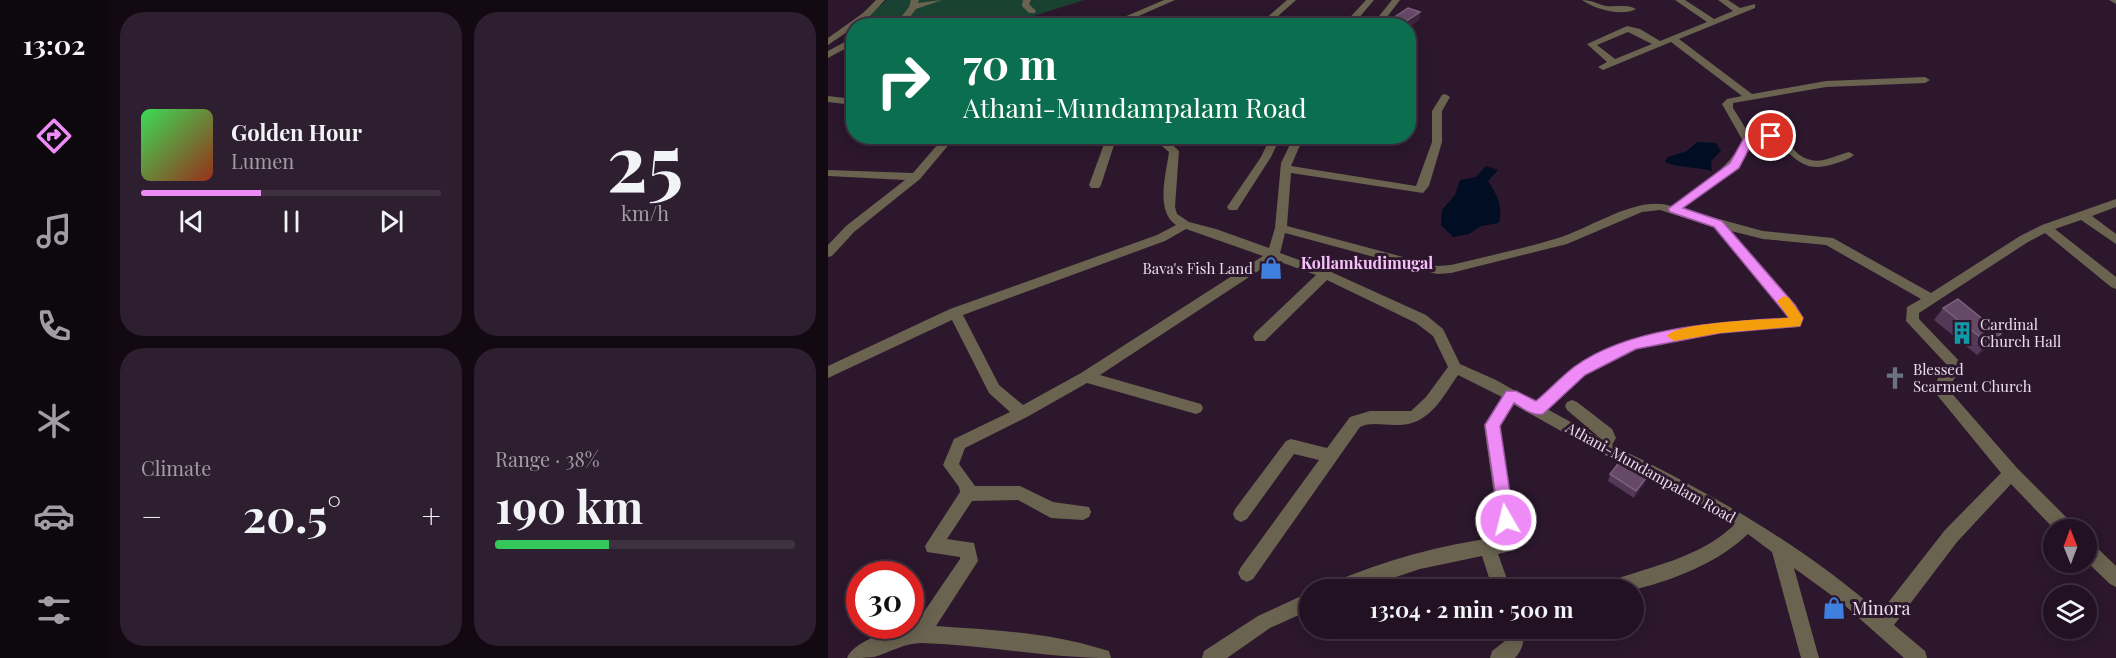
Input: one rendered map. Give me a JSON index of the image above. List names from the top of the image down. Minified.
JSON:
{"streets":{"street":["Athani-Mundampalam Road"]},"districts":["Kollamkudimugal"],"places":{"shop":["Bava's Fish Land","Minora"],"building":["Cardinal Church Hall"],"church":["Blessed Scarment Church"]},"north":"top","page":{"tabs":"13:02","tile":[["25","km/h"],"Climate",["Range · 38%","190 km"]],"turn":["70 m","Athani-Mundampalam Road"],"song":["Golden Hour","Lumen"],"heat":["−","20.5°","+"],"limit":"30","trip":"13:04 · 2 min · 500 m"}}
